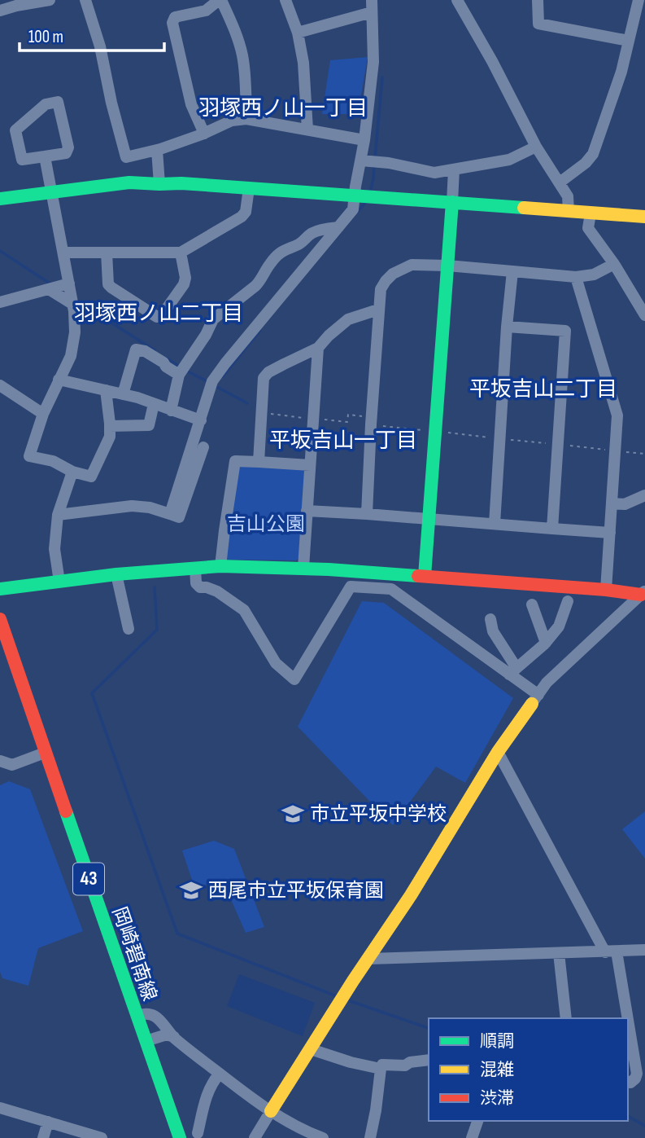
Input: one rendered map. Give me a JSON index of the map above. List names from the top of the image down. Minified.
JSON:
{"streets":{"street":["43","岡崎碧南線"]},"districts":["羽塚西ノ山一丁目","羽塚西ノ山二丁目","平坂吉山二丁目","平坂吉山一丁目"],"parks":["吉山公園"],"places":{"school or university":["市立平坂中学校","西尾市立平坂保育園"]},"legend":["順調","混雑","渋滞"],"scale_bar":"100 m"}
